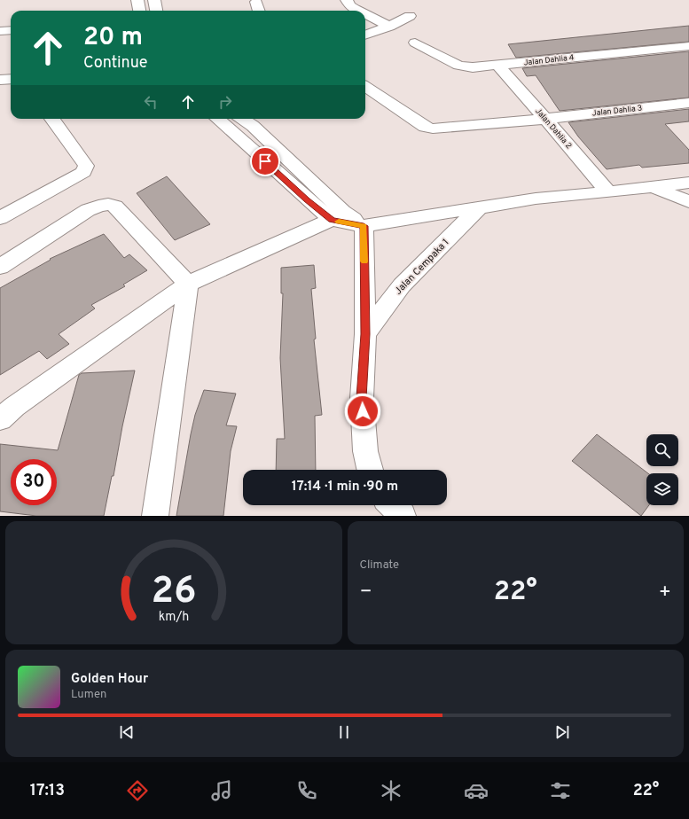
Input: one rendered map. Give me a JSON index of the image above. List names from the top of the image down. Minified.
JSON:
{"streets":{"street":["Jalan Dahlia 4","Jalan Dahlia 3","Jalan Dahlia 2","Jalan Cempaka 1"]},"crossings":[["Jalan Dahlia 4","Jalan Dahlia 2"],["Jalan Dahlia 3","Jalan Dahlia 2"]],"page":{"turn":["20 m","Continue"],"limit":"30","trip":"17:14 · 1 min · 90 m","tile":"Climate","heat":["−","22°","+"],"song":["Golden Hour","Lumen"],"tabs":["17:13","22°"],"gauge":["26","km/h"]}}
